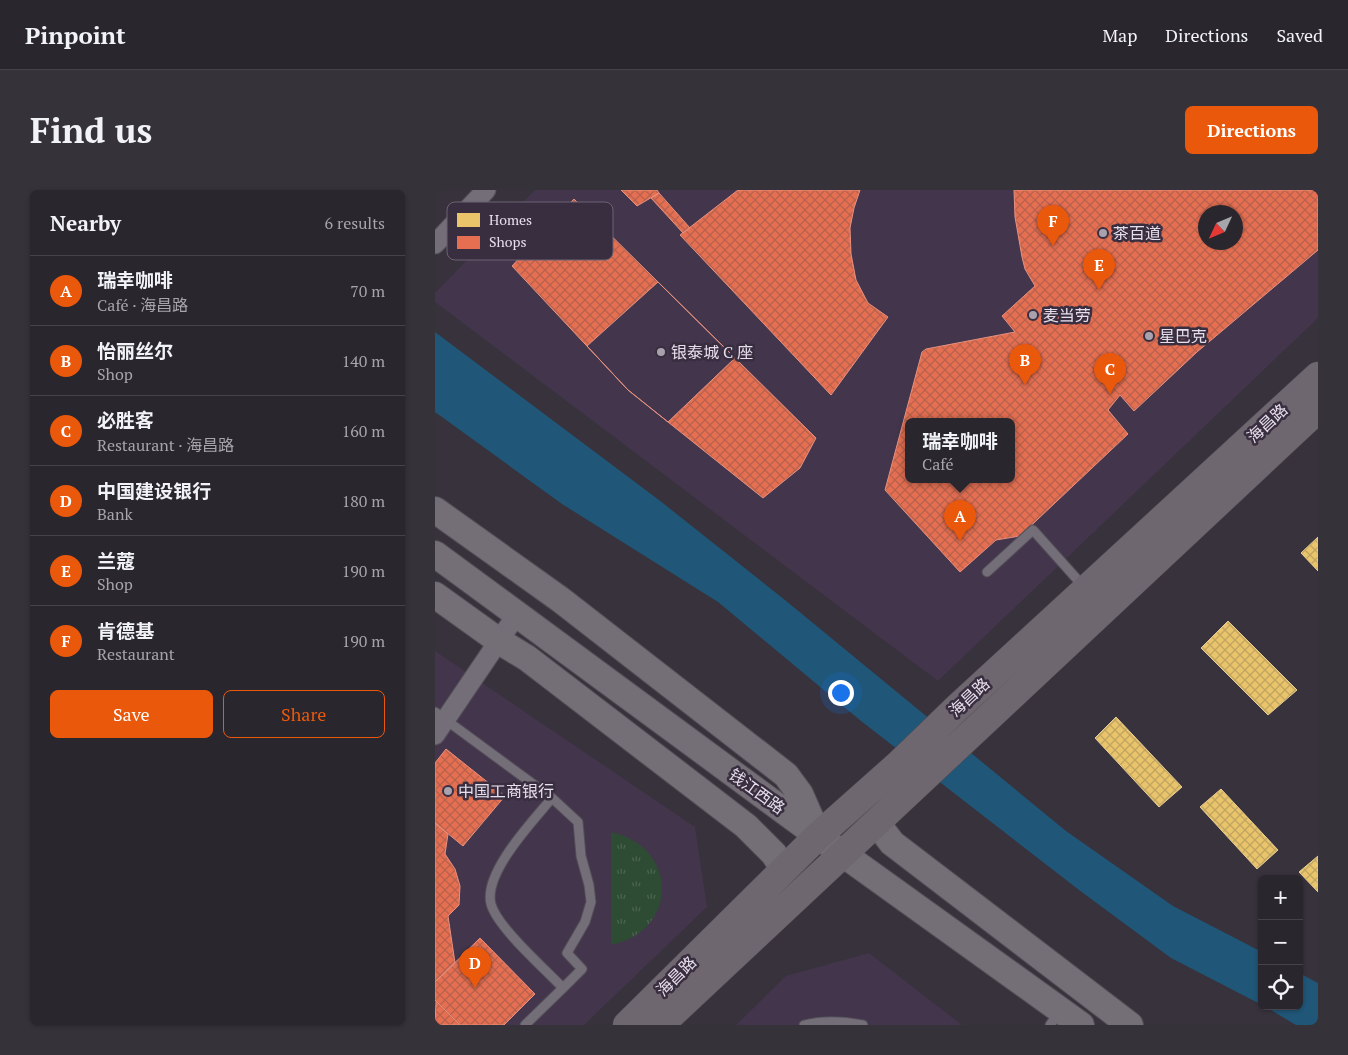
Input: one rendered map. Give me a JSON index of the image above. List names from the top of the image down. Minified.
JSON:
{"streets":{"main road":["海昌路","钱江西路"]},"crossings":[["海昌路","钱江西路"]],"places":["茶百道","麦当劳","星巴克","银泰城 C 座","中国工商银行"],"legend":["Homes","Shops"],"north":"bottom left","page":{"header":"Pinpoint","nav":["Map","Directions","Saved"],"buttons":["Directions",["Save","Share"]],"title":"Find us","heading":["Nearby","6 results"],"pins":["F","E","B","C","A","D"],"list":[{"mark":"A","name":"瑞幸咖啡","note":"Café · 海昌路","value":"70 m"},{"mark":"B","name":"怡丽丝尔","note":"Shop","value":"140 m"},{"mark":"C","name":"必胜客","note":"Restaurant · 海昌路","value":"160 m"},{"mark":"D","name":"中国建设银行","note":"Bank","value":"180 m"},{"mark":"E","name":"兰蔻","note":"Shop","value":"190 m"},{"mark":"F","name":"肯德基","note":"Restaurant","value":"190 m"}],"popup":["瑞幸咖啡","Café"],"map_buttons":["+","−"]}}
